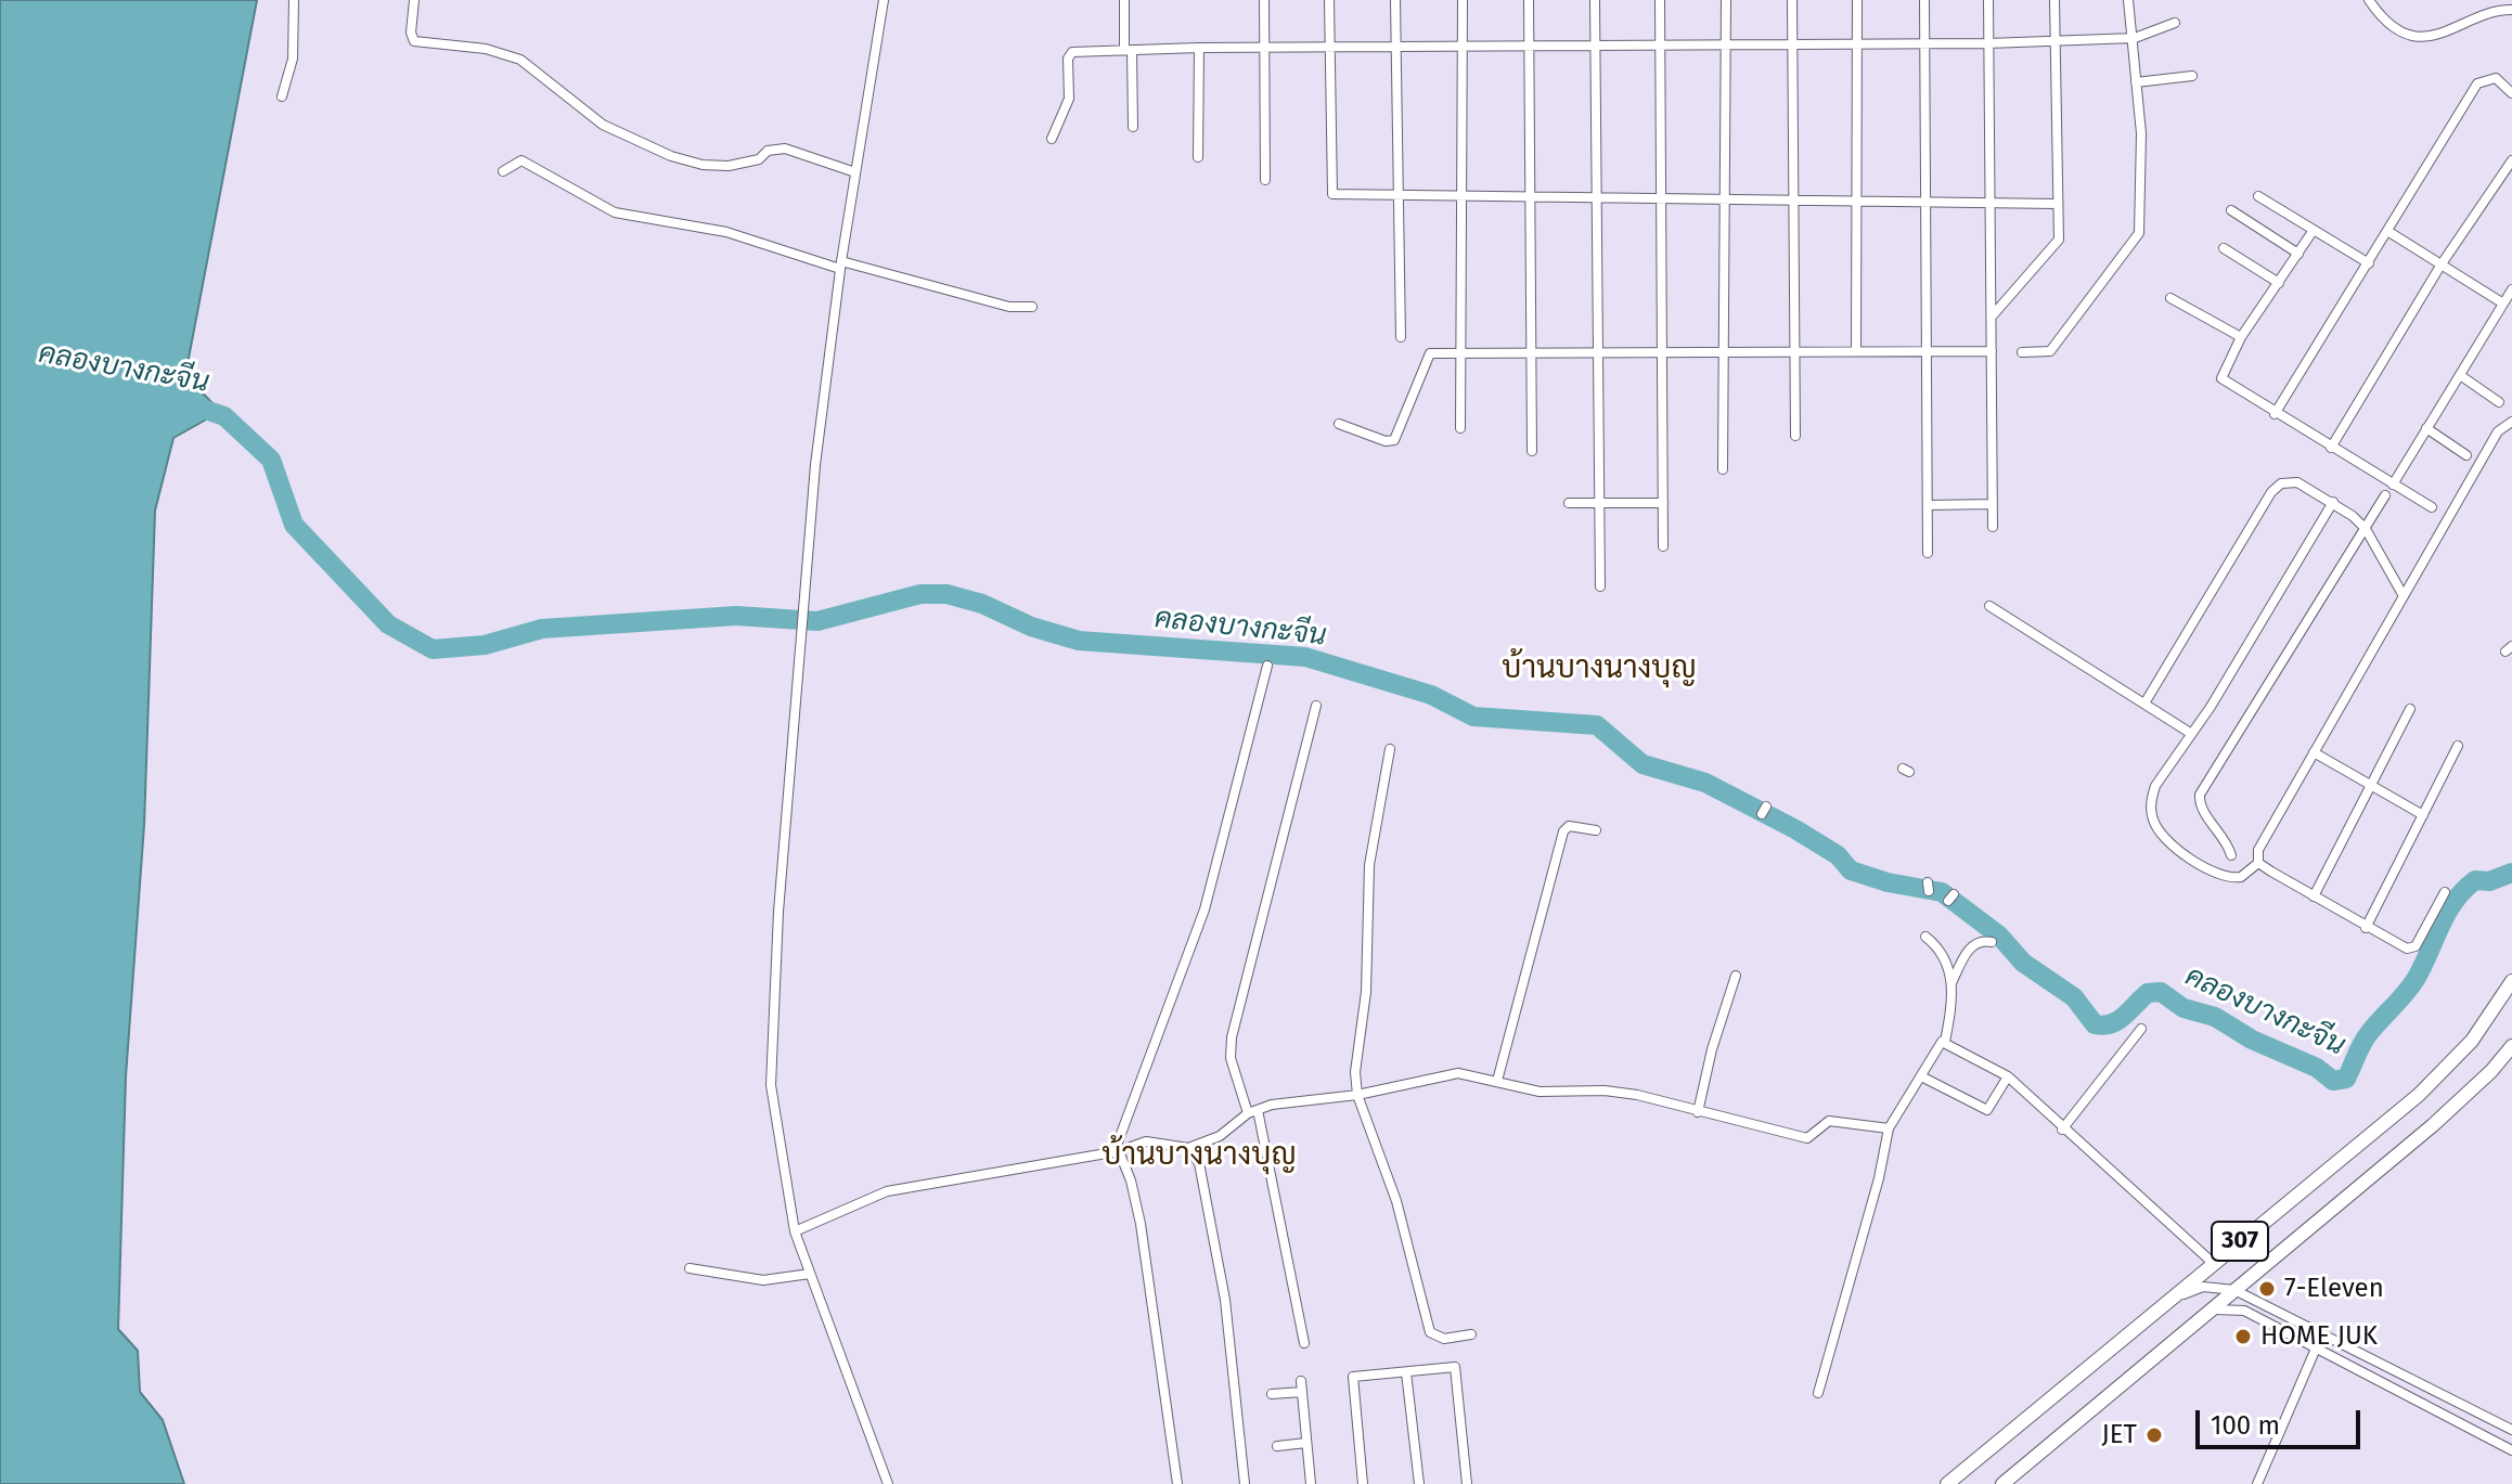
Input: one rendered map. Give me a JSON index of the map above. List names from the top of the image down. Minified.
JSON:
{"streets":{"main road":["307"]},"districts":["บ้านบางนางบุญ","บ้านบางนางบุญ"],"water":["คลองบางกะจีน"],"places":["7-Eleven","HOME JUK","JET"],"scale_bar":"100 m"}
